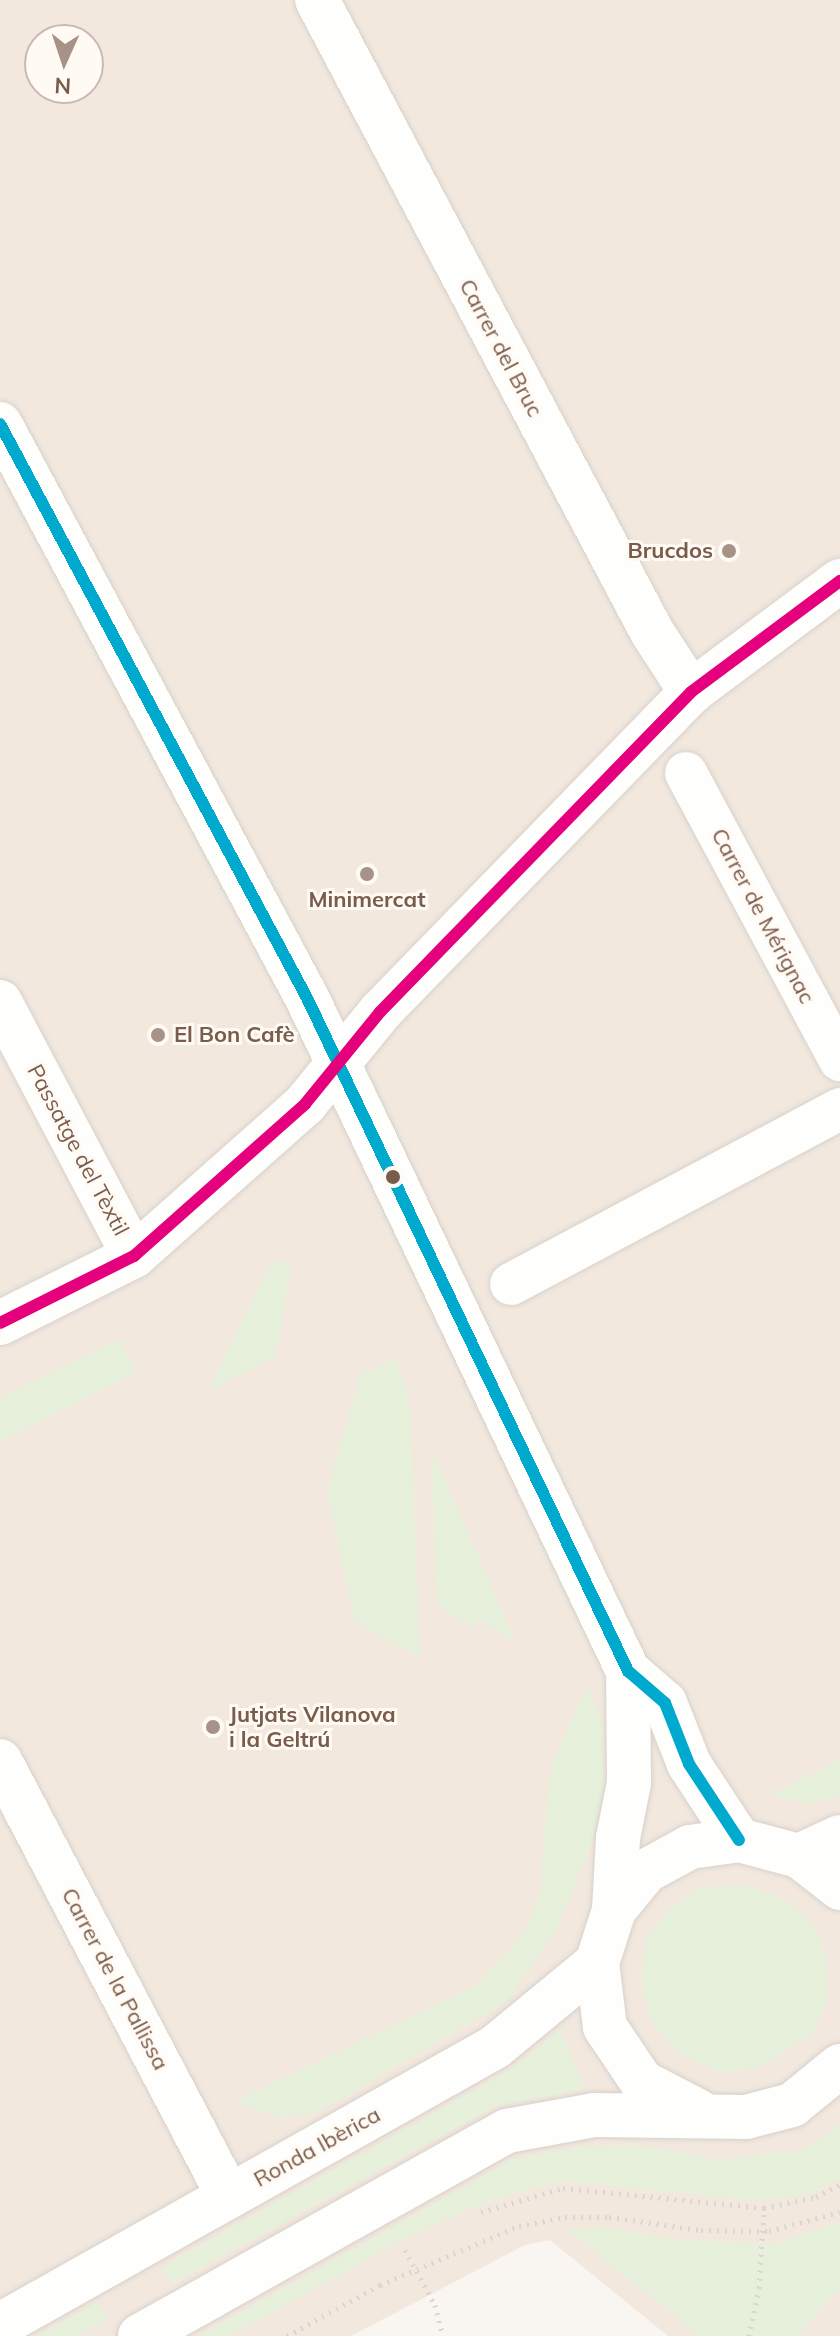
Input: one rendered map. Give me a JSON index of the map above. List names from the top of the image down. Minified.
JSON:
{"streets":{"street":["Carrer del Bruc","Carrer de Mérignac","Passatge del Tèxtil","Carrer de la Pallissa","Ronda Ibèrica"]},"crossings":[["Carrer de la Pallissa","Ronda Ibèrica"]],"places":["Brucdos","Minimercat","El Bon Cafè","Jutjats Vilanova i la Geltrú"],"north":"bottom"}
